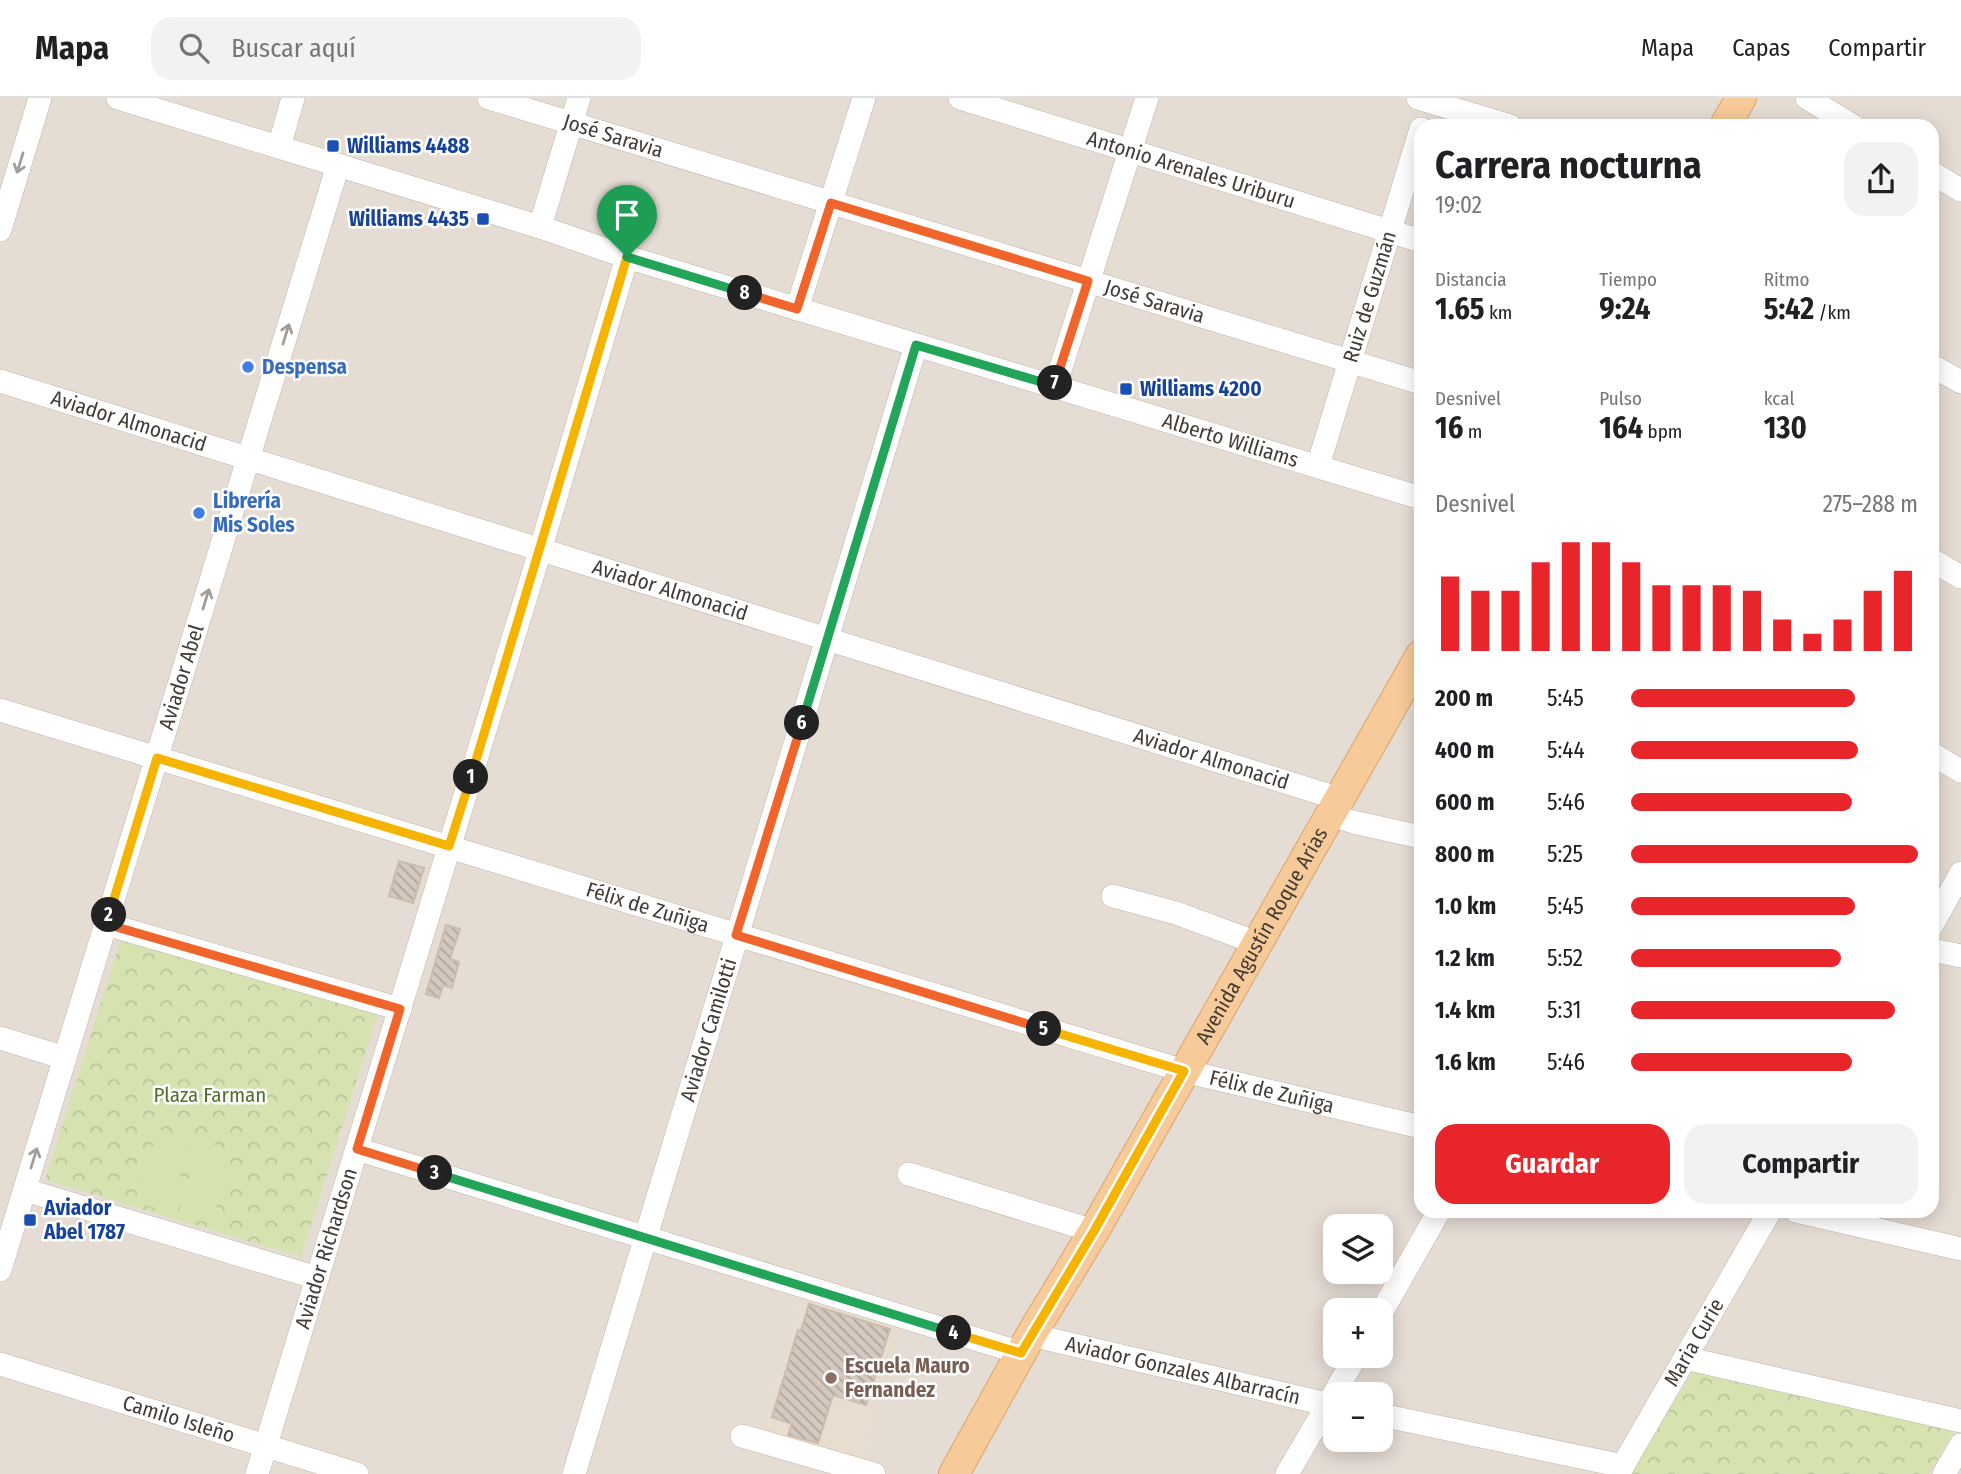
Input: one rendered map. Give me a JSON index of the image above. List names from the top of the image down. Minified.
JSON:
{"streets":{"main road":["Avenida Agustín Roque Arias"],"street":["José Saravia","Antonio Arenales Uriburu","Ruiz de Guzmán","Aviador Almonacid","Alberto Williams","Aviador Abel","Félix de Zuñiga","Aviador Camilotti","Aviador Richardson","Maria Curie","Aviador Gonzales Albarracín","Camilo Isleño"]},"crossings":[["José Saravia","Ruiz de Guzmán"],["Antonio Arenales Uriburu","Ruiz de Guzmán"],["Ruiz de Guzmán","Alberto Williams"],["Aviador Almonacid","Aviador Abel"],["Aviador Almonacid","Avenida Agustín Roque Arias"],["Aviador Almonacid","Aviador Camilotti"],["Aviador Almonacid","Aviador Richardson"],["Alberto Williams","Aviador Abel"],["Alberto Williams","Aviador Camilotti"],["Alberto Williams","Aviador Richardson"],["Aviador Abel","Félix de Zuñiga"],["Félix de Zuñiga","Avenida Agustín Roque Arias"],["Félix de Zuñiga","Aviador Camilotti"],["Félix de Zuñiga","Aviador Richardson"],["Avenida Agustín Roque Arias","Aviador Gonzales Albarracín"],["Aviador Camilotti","Aviador Gonzales Albarracín"],["Aviador Richardson","Aviador Gonzales Albarracín"],["Aviador Richardson","Camilo Isleño"]],"one_way":["Aviador Abel"],"parks":["Plaza Farman"],"places":{"transit":["Williams 4488","Williams 4435","Williams 4200","Aviador Abel 1787"],"other":["Despensa","Librería Mis Soles","Escuela Mauro Fernandez"]},"page":{"header":"Mapa","search":"Buscar aquí","nav":["Mapa","Capas","Compartir"],"heading":["Carrera nocturna","19:02"],"stats":[["Distancia","1.65 km"],["Tiempo","9:24"],["Ritmo","5:42 /km"],["Desnivel","16 m"],["Pulso","164 bpm"],["kcal","130"]],"pins":["8","7","6","1","2","5","3","4"],"chart":["Desnivel","275–288 m"],"list":[{"name":"200 m","note":"5:45"},{"name":"400 m","note":"5:44"},{"name":"600 m","note":"5:46"},{"name":"800 m","note":"5:25"},{"name":"1.0 km","note":"5:45"},{"name":"1.2 km","note":"5:52"},{"name":"1.4 km","note":"5:31"},{"name":"1.6 km","note":"5:46"}],"buttons":["Guardar","Compartir"],"map_buttons":["+","−"]}}
